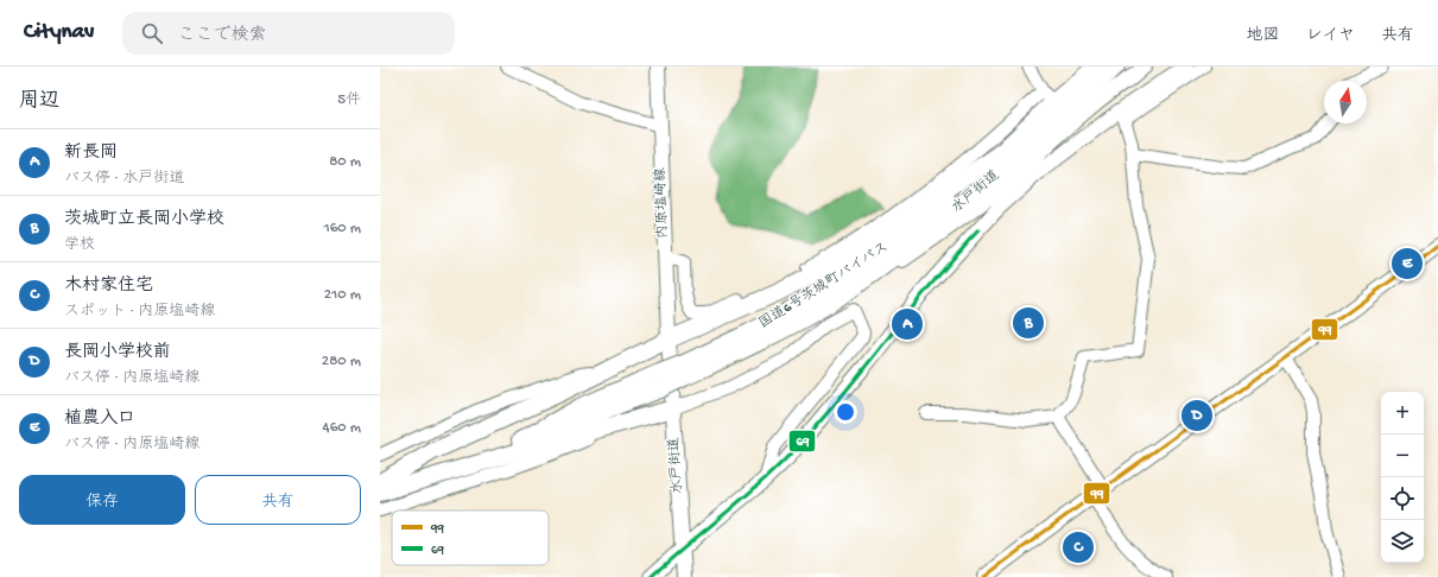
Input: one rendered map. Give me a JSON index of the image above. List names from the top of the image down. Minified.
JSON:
{"streets":{"highway":["水戸街道","国道6号茨城町バイパス"],"main road":["内原塩崎線"]},"crossings":[["水戸街道","内原塩崎線"],["水戸街道","国道6号茨城町バイパス"]],"lines":["transit line 69","transit line 99"],"legend":["99","69"],"north":"top","page":{"header":"Citynav","search":"ここで検索","nav":["地図","レイヤ","共有"],"heading":["周辺","5件"],"list":[{"mark":"A","name":"新長岡","note":"バス停 · 水戸街道","value":"80 m"},{"mark":"B","name":"茨城町立長岡小学校","note":"学校","value":"160 m"},{"mark":"C","name":"木村家住宅","note":"スポット · 内原塩崎線","value":"210 m"},{"mark":"D","name":"長岡小学校前","note":"バス停 · 内原塩崎線","value":"280 m"},{"mark":"E","name":"植農入口","note":"バス停 · 内原塩崎線","value":"460 m"}],"pins":["E","B","A","D","C"],"map_buttons":["+","−"],"buttons":["保存","共有"]}}
